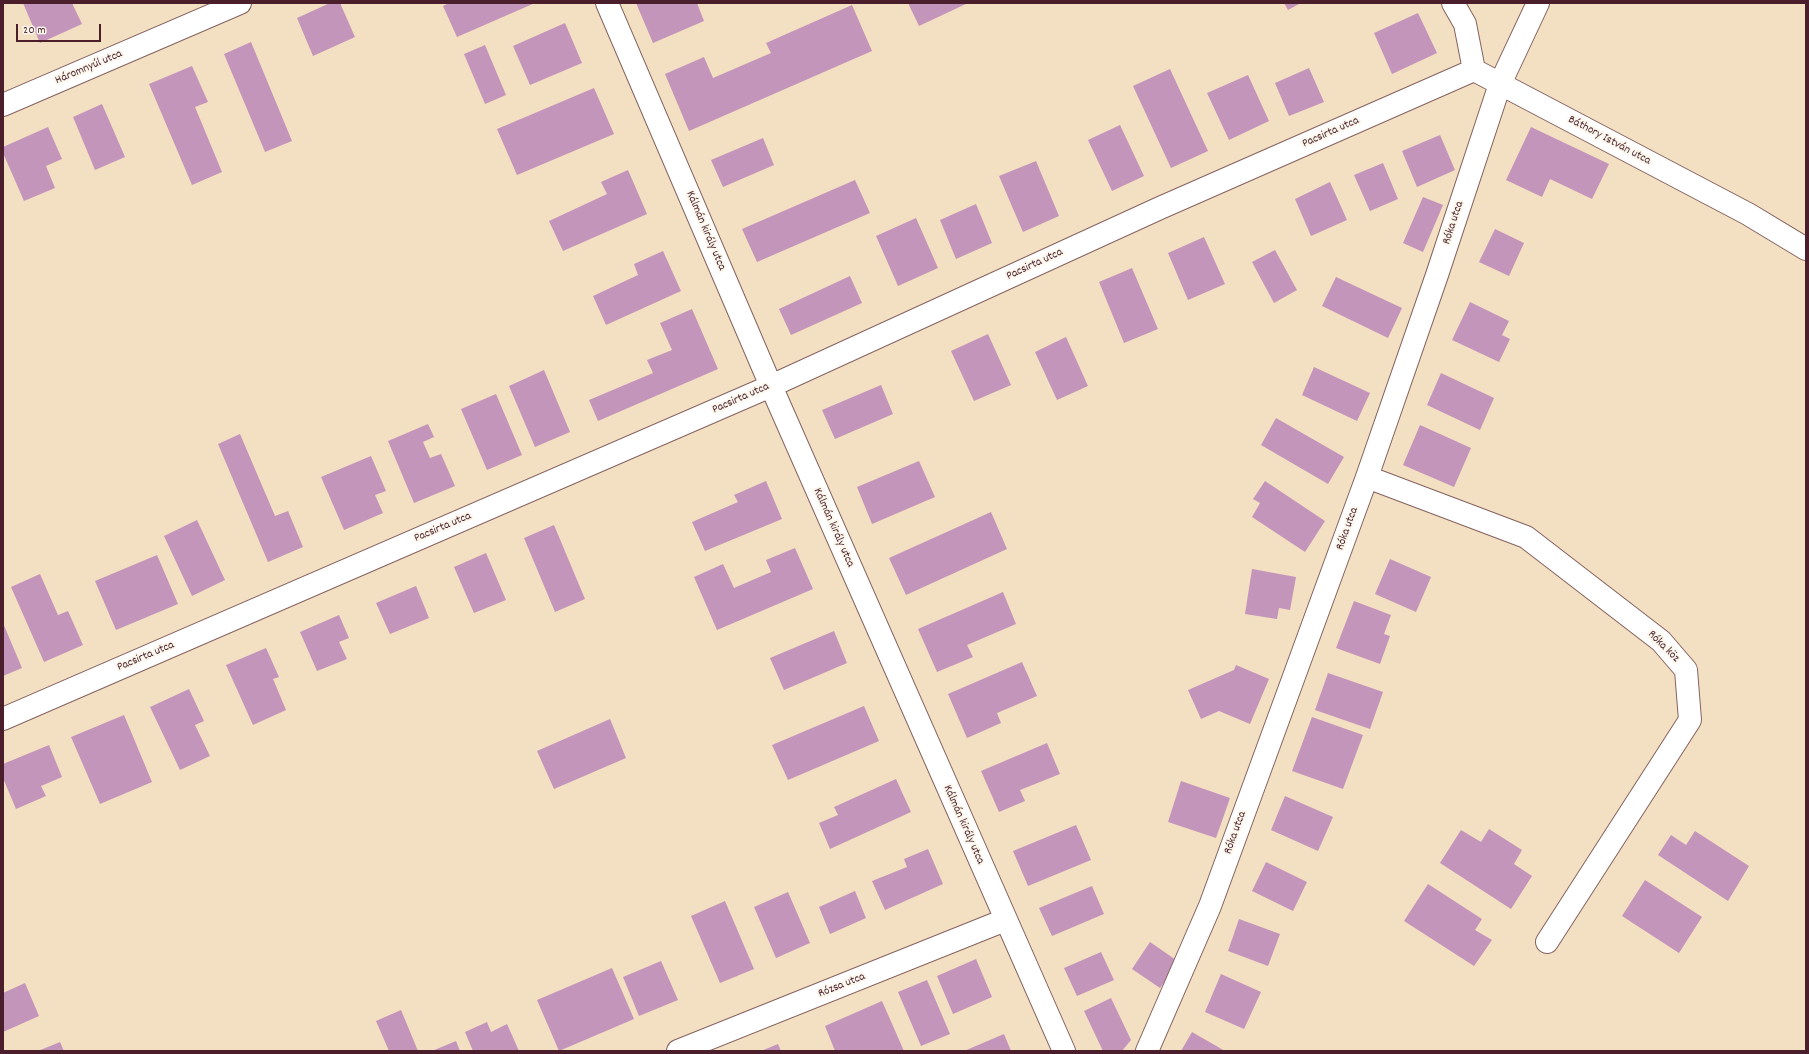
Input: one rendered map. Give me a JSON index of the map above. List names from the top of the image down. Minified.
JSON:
{"streets":{"street":["Háromnyúl utca","Pacsirta utca","Báthory István utca","Róka utca","Kálmán király utca","Róka köz","Rózsa utca"]},"crossings":[["Pacsirta utca","Báthory István utca"],["Pacsirta utca","Kálmán király utca"],["Báthory István utca","Róka utca"],["Róka utca","Róka köz"],["Kálmán király utca","Rózsa utca"]],"scale_bar":"20 m"}
